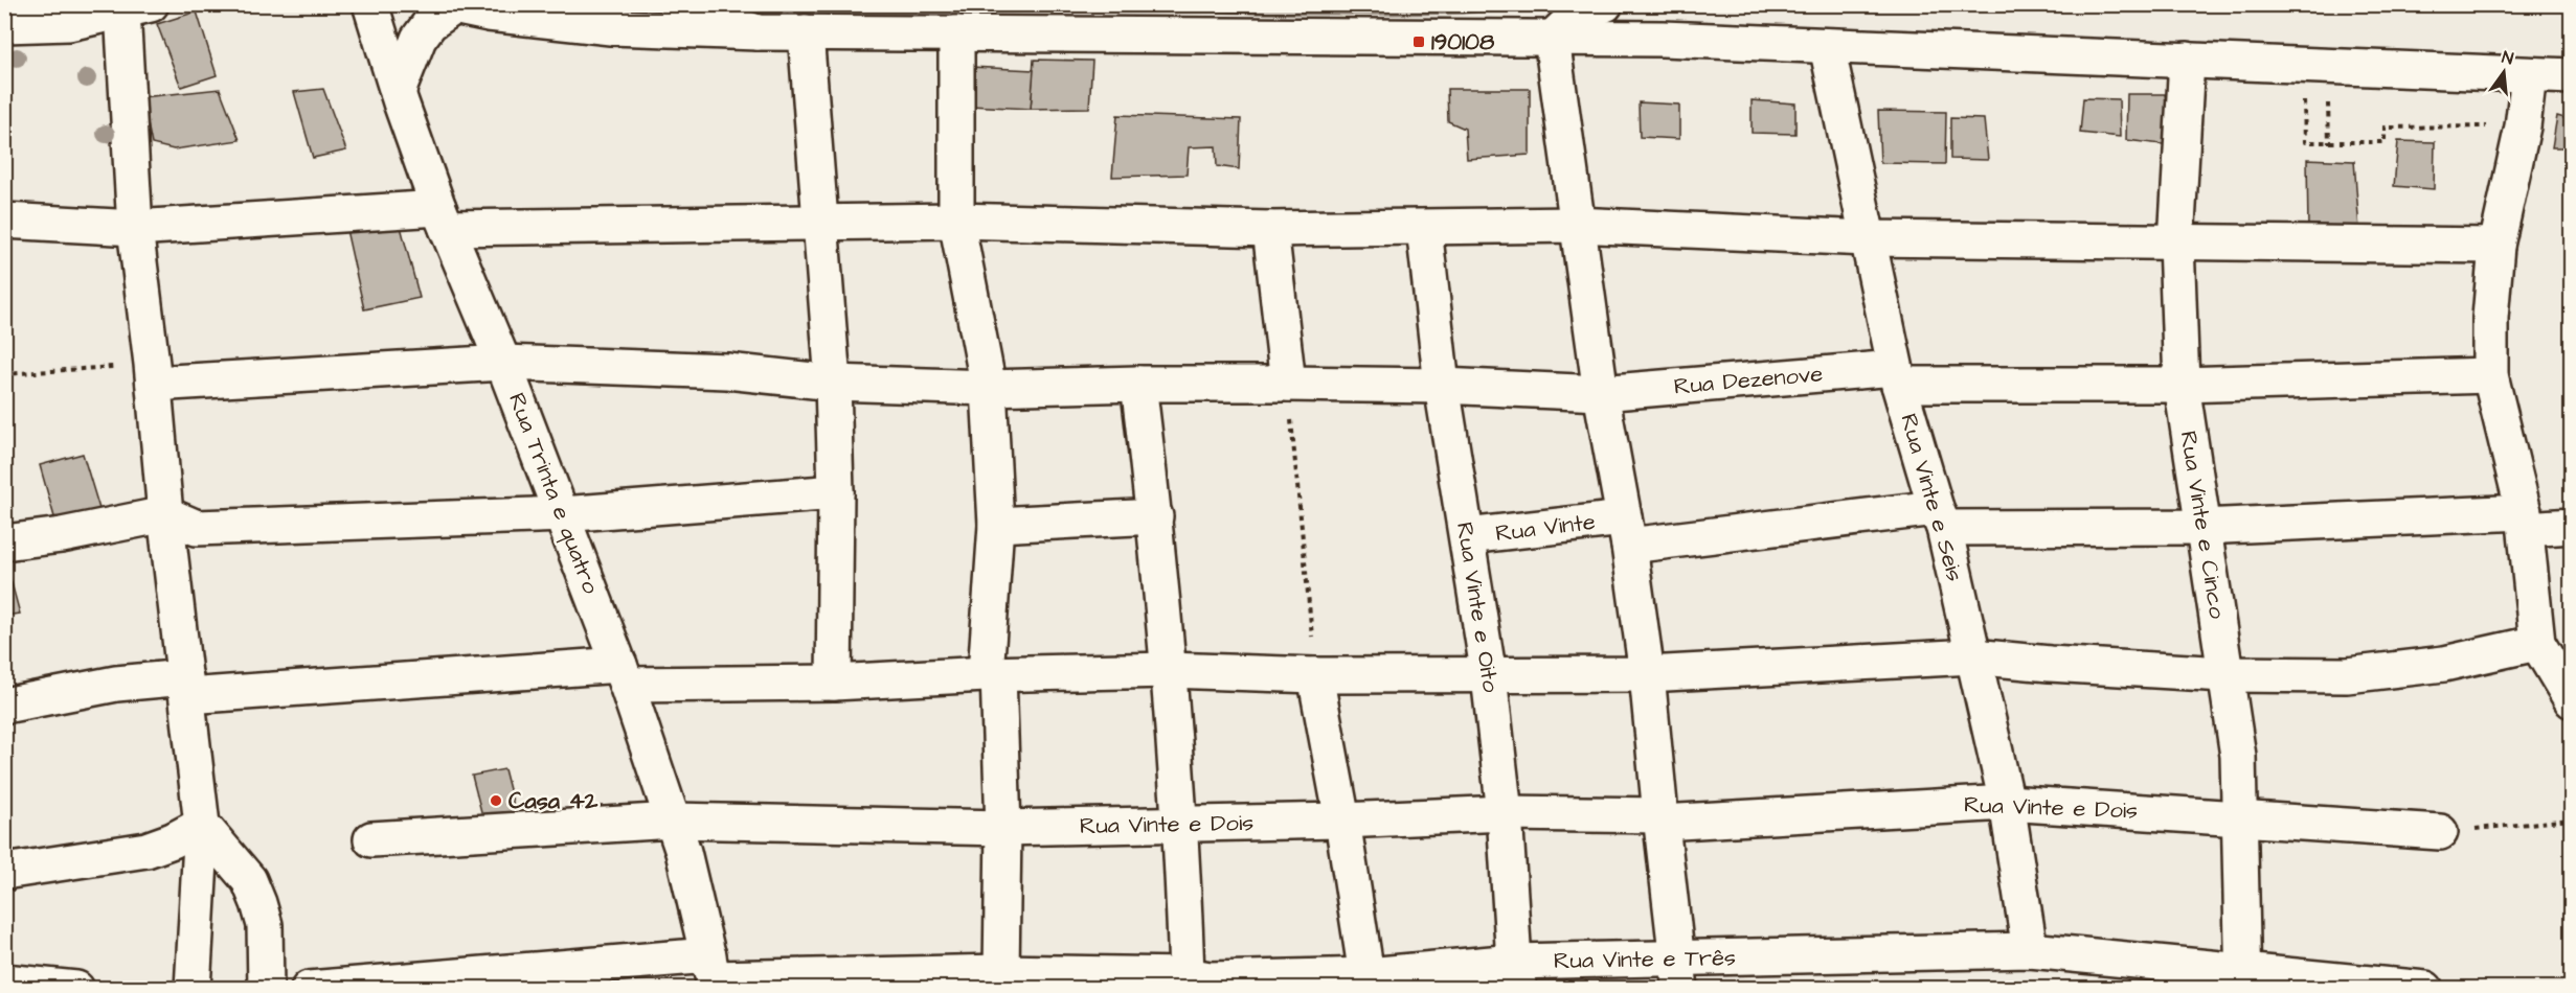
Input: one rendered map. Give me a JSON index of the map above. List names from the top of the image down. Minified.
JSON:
{"streets":{"main road":["Rua Dezenove","Rua Trinta e quatro","Rua Vinte e Seis","Rua Vinte e Cinco","Rua Vinte","Rua Vinte e Oito","Rua Vinte e Dois","Rua Vinte e Três"]},"crossings":[["Rua Dezenove","Rua Trinta e quatro"],["Rua Dezenove","Rua Vinte e Seis"],["Rua Dezenove","Rua Vinte e Cinco"],["Rua Dezenove","Rua Vinte e Oito"],["Rua Trinta e quatro","Rua Vinte e Dois"],["Rua Trinta e quatro","Rua Vinte e Três"],["Rua Vinte e Seis","Rua Vinte"],["Rua Vinte e Seis","Rua Vinte e Dois"],["Rua Vinte e Seis","Rua Vinte e Três"],["Rua Vinte e Cinco","Rua Vinte"],["Rua Vinte e Cinco","Rua Vinte e Dois"],["Rua Vinte e Cinco","Rua Vinte e Três"],["Rua Vinte","Rua Vinte e Oito"],["Rua Vinte e Oito","Rua Vinte e Dois"],["Rua Vinte e Oito","Rua Vinte e Três"]],"places":{"transit":["190108"],"other":["Casa 42"]},"north":"top"}
